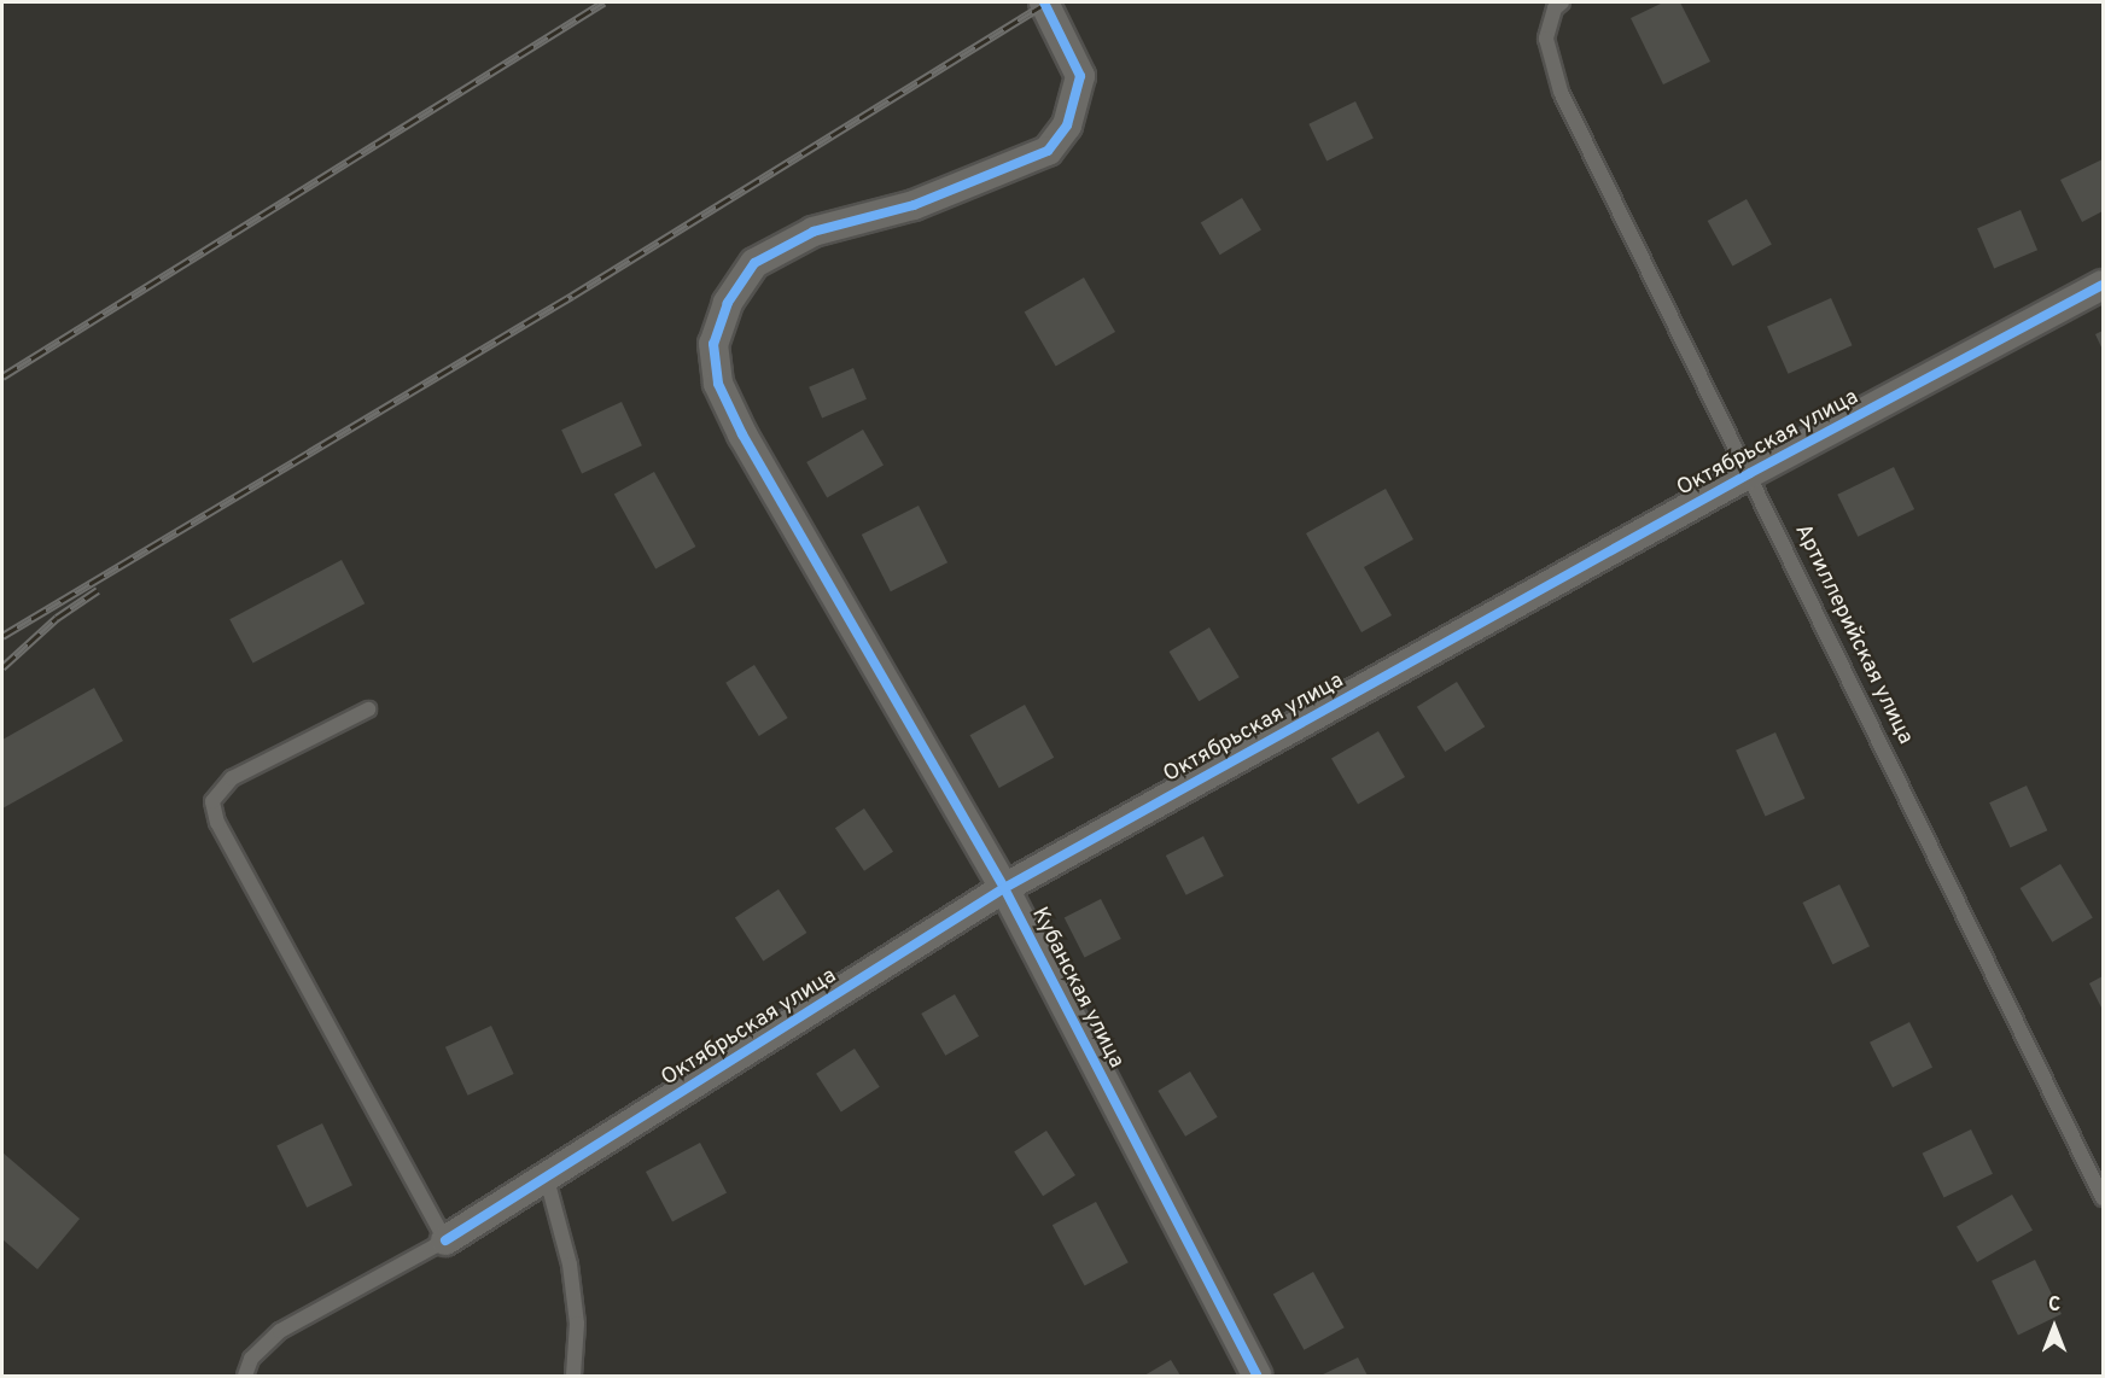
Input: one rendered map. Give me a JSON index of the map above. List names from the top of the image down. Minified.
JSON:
{"streets":{"street":["Октябрьская улица","Кубанская улица"],"lane":["Артиллерийская улица"]},"crossings":[["Октябрьская улица","Артиллерийская улица"],["Октябрьская улица","Кубанская улица"]],"north":"top"}
